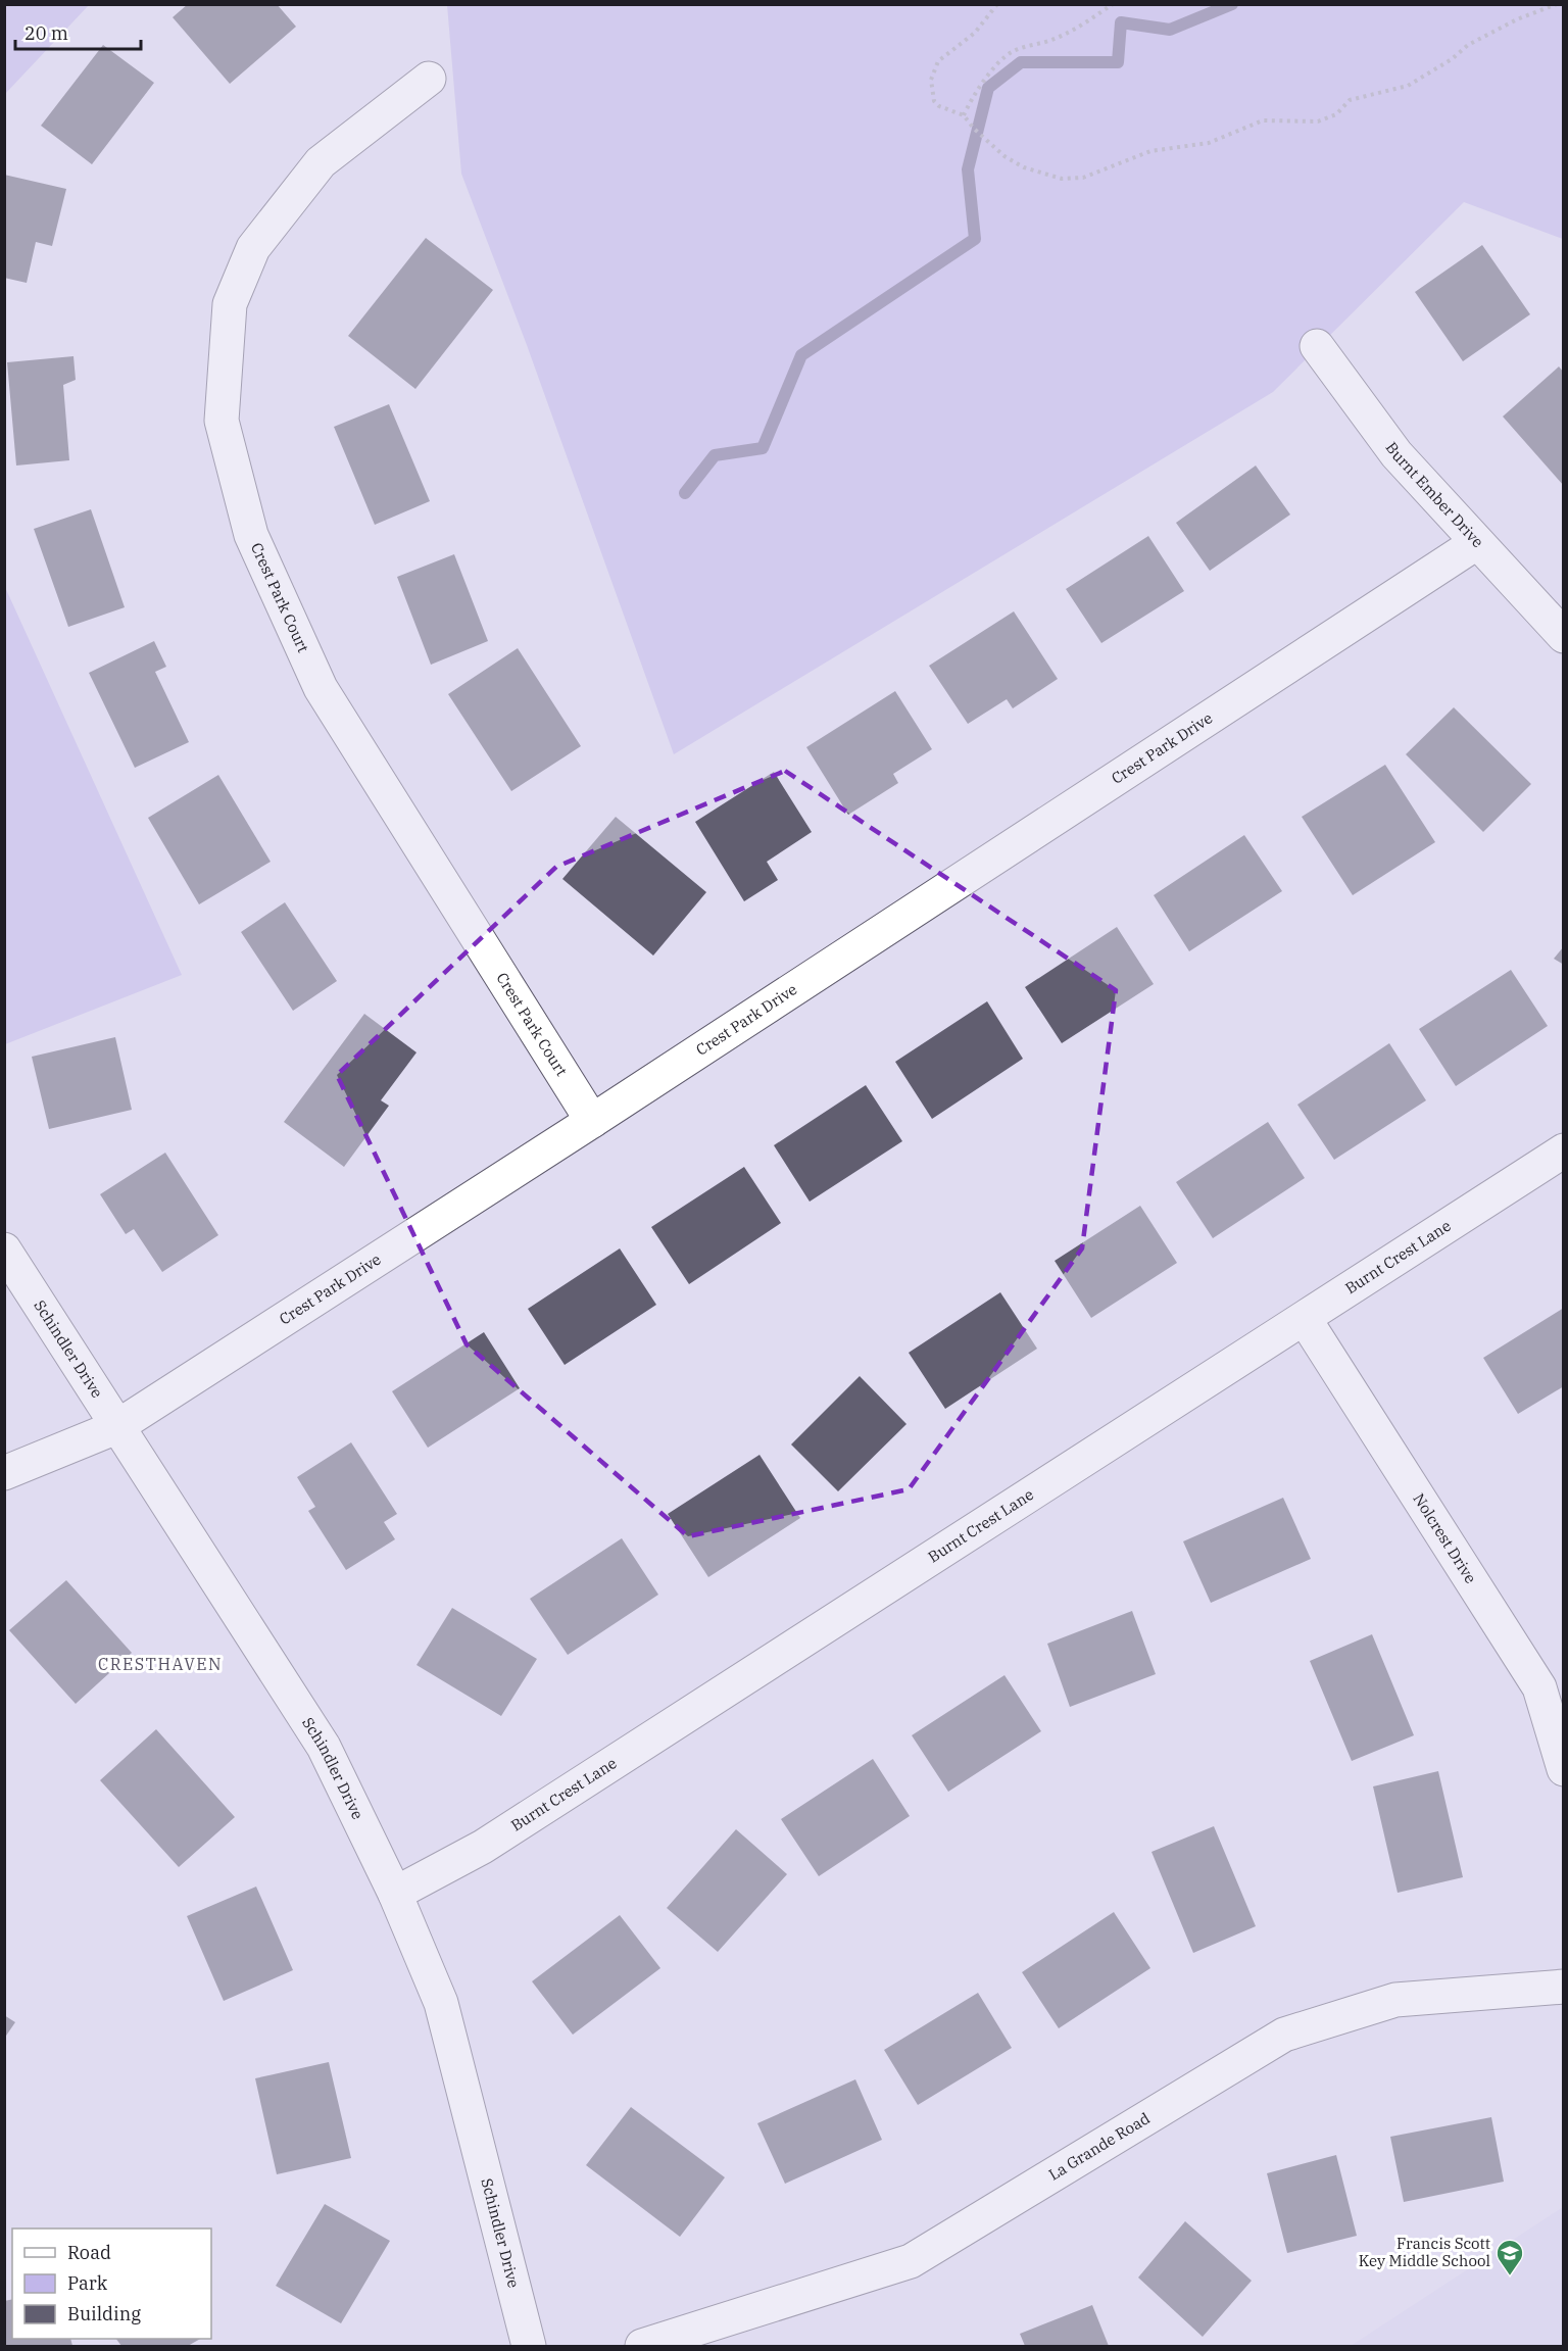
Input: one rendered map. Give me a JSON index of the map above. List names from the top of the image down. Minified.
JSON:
{"streets":{"street":["Burnt Ember Drive","Crest Park Court","Crest Park Drive","Burnt Crest Lane","Schindler Drive","Nolcrest Drive","La Grande Road"]},"crossings":[["Burnt Ember Drive","Crest Park Drive"],["Crest Park Court","Crest Park Drive"],["Crest Park Drive","Schindler Drive"],["Burnt Crest Lane","Schindler Drive"],["Burnt Crest Lane","Nolcrest Drive"]],"districts":["CRESTHAVEN"],"places":{"school or university":["Francis Scott Key Middle School"]},"legend":["Road","Park","Building"],"scale_bar":"20 m"}
